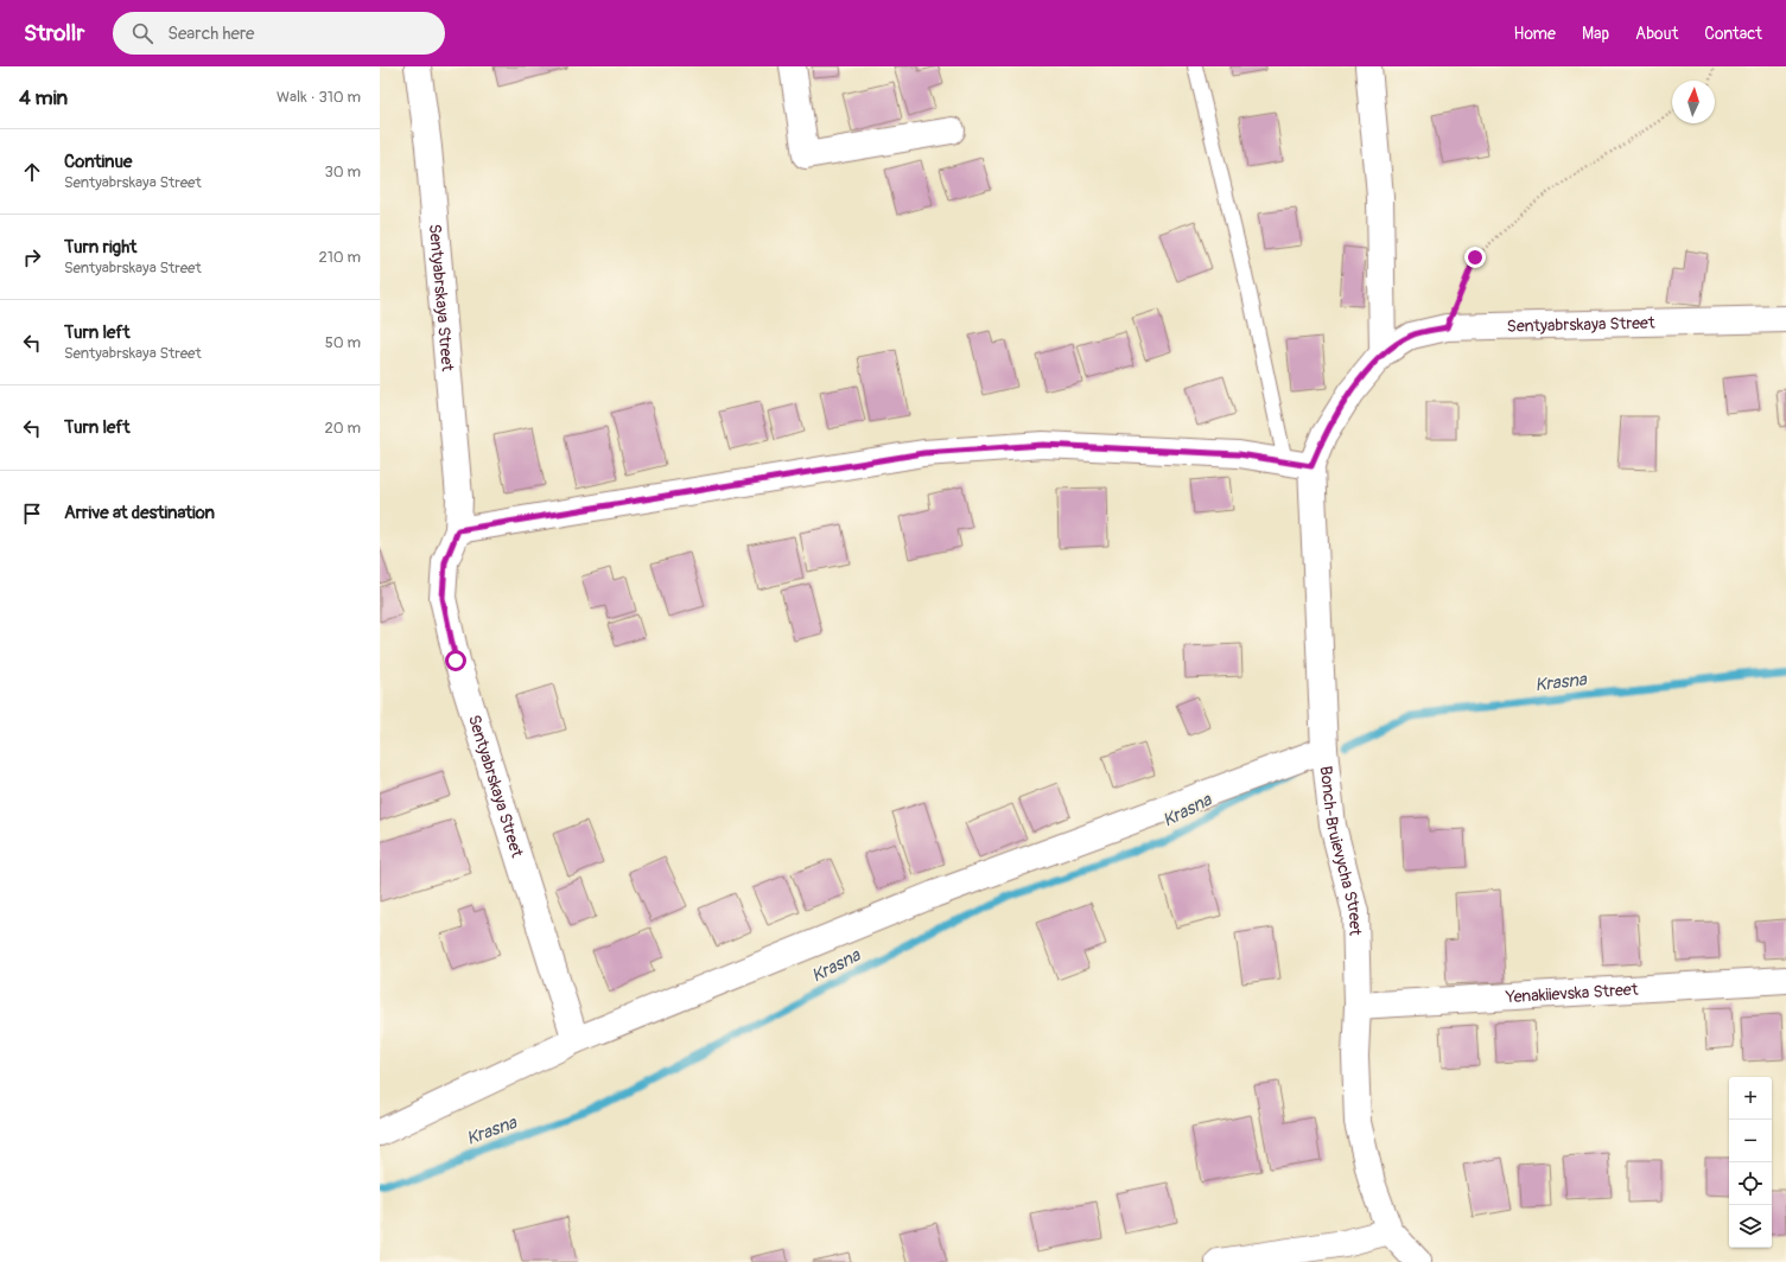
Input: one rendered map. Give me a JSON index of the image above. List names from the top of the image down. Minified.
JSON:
{"streets":{"street":["Sentyabrskaya Street","Bonch-Bruievycha Street","Yenakiievska Street"]},"crossings":[["Sentyabrskaya Street","Bonch-Bruievycha Street"],["Bonch-Bruievycha Street","Yenakiievska Street"]],"water":["Krasna"],"north":"top","page":{"header":"Strollr","search":"Search here","nav":["Home","Map","About","Contact"],"heading":["4 min","Walk · 310 m"],"list":[["Continue","Sentyabrskaya Street","30 m"],["Turn right","Sentyabrskaya Street","210 m"],["Turn left","Sentyabrskaya Street","50 m"],["Turn left","20 m"],"Arrive at destination"],"map_buttons":["+","−"]}}
